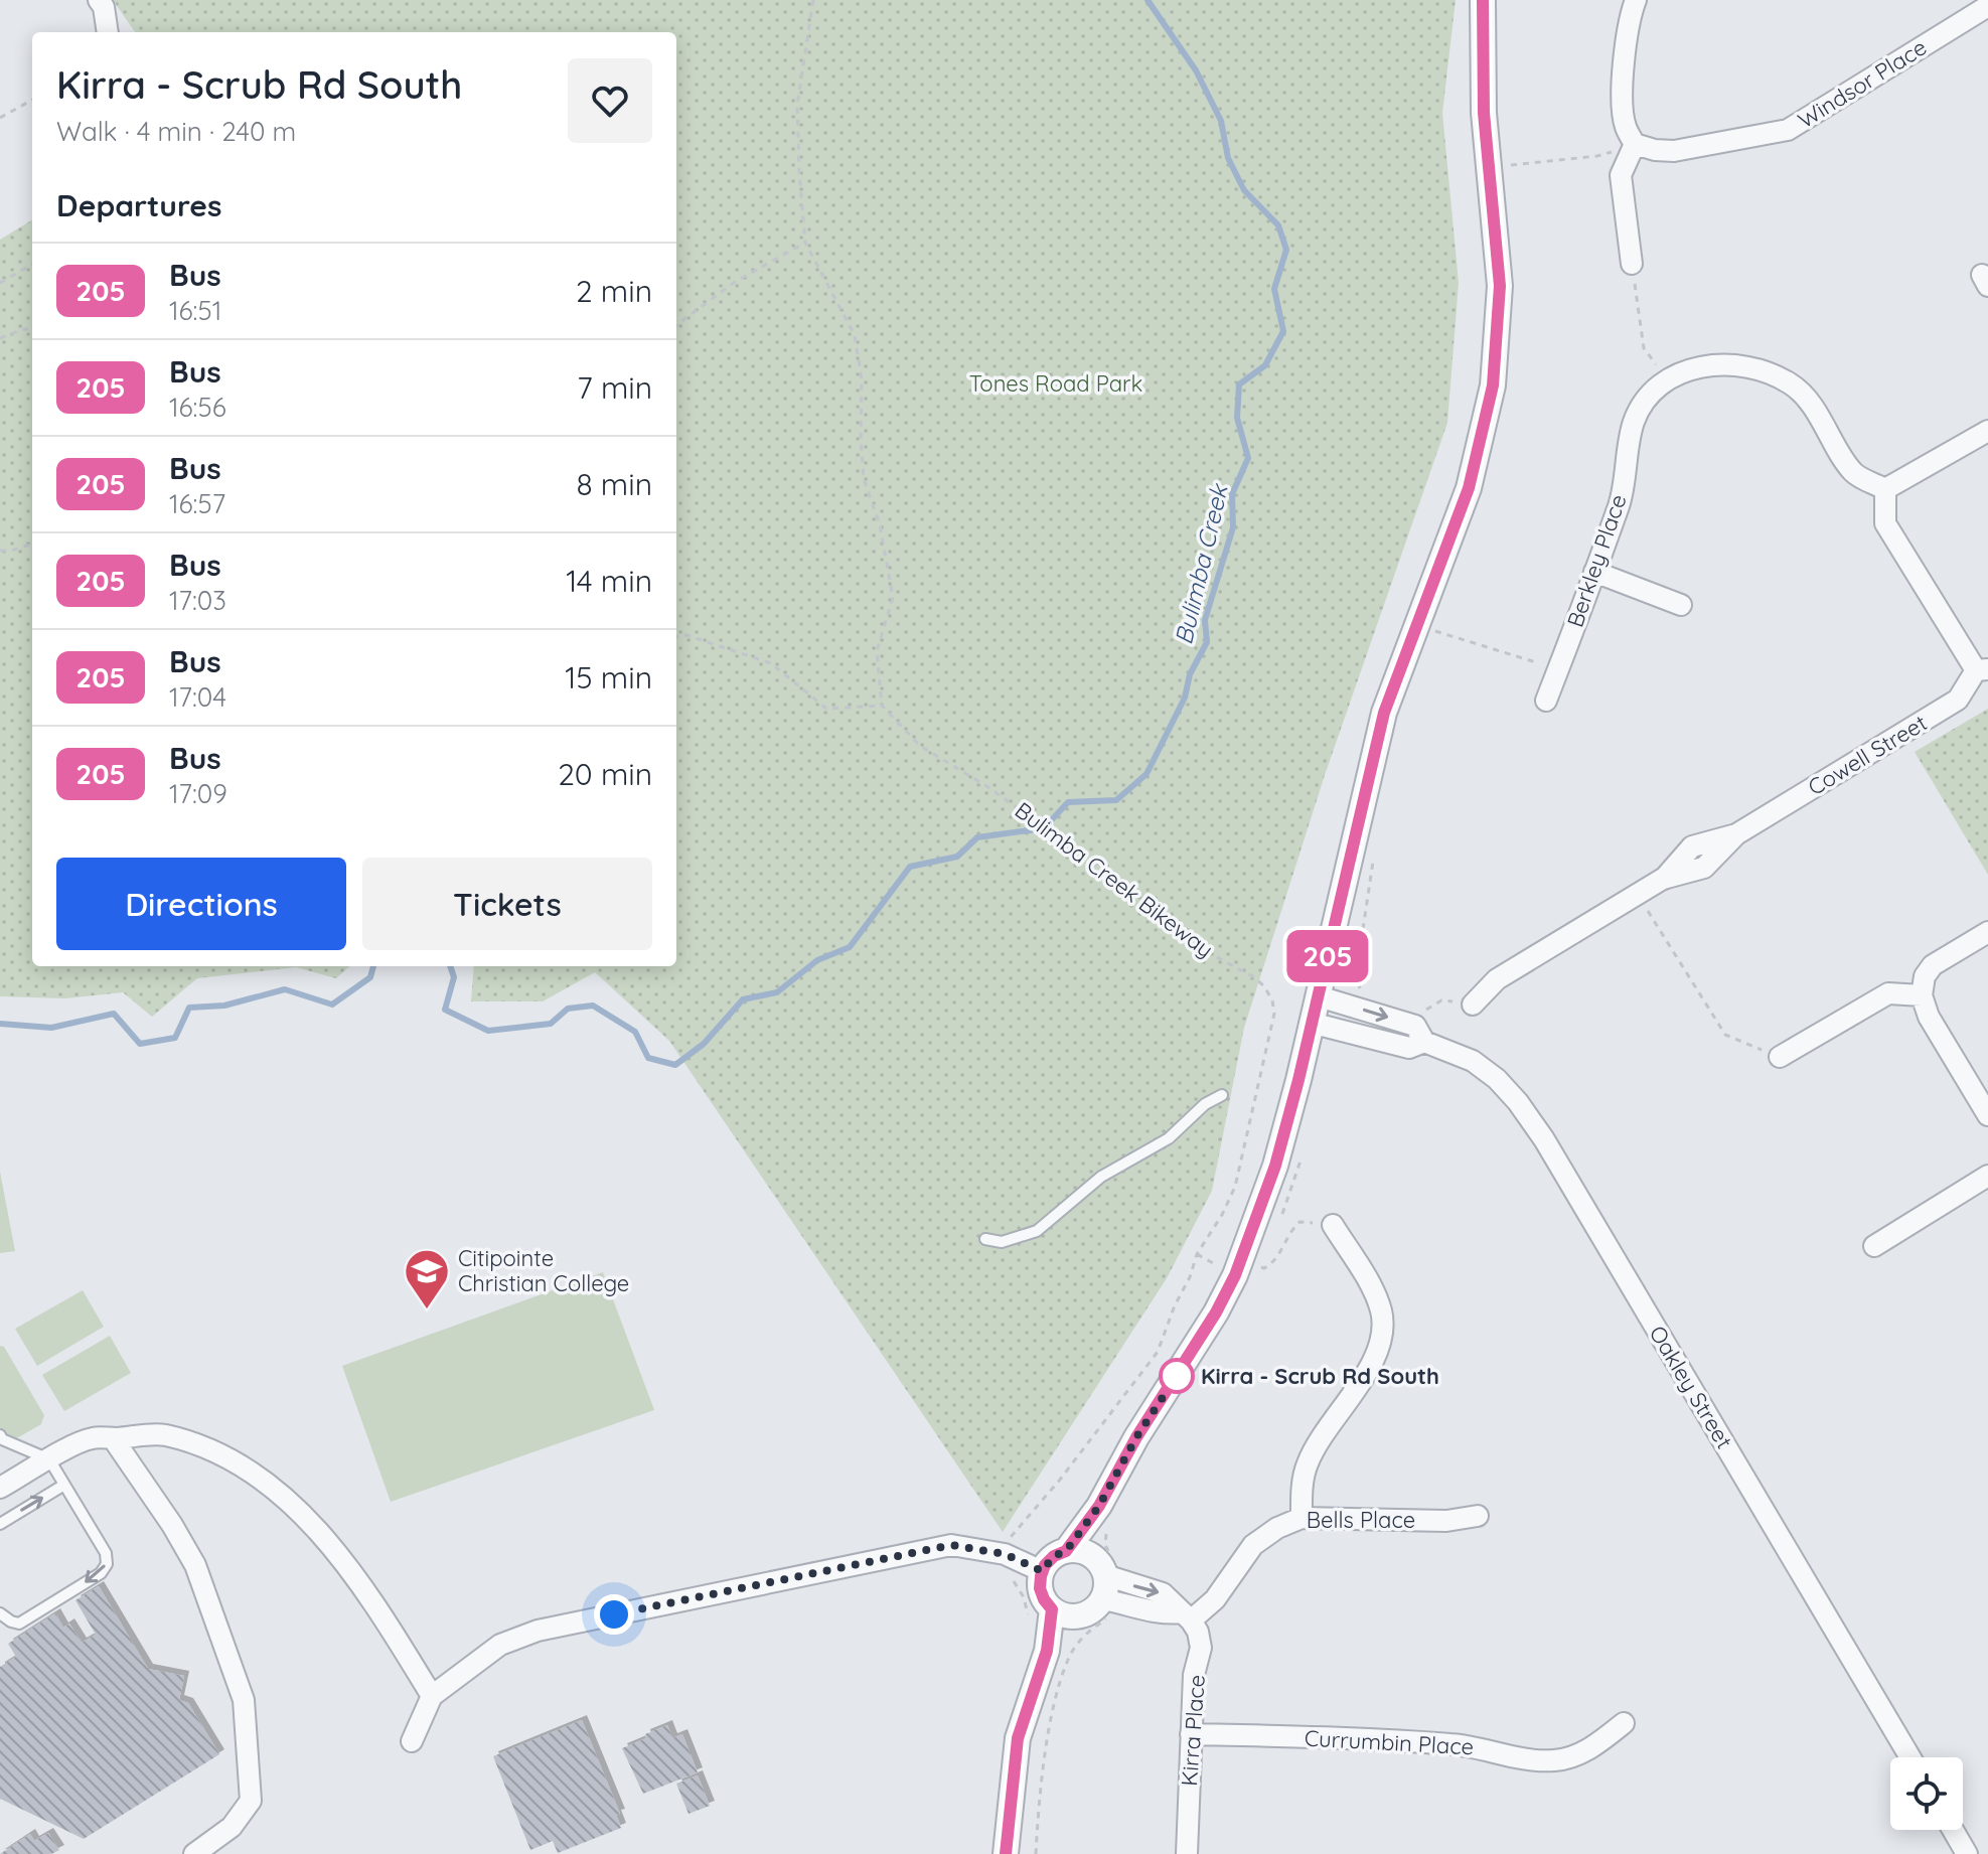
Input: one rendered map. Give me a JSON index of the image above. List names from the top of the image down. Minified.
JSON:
{"streets":{"street":["Windsor Place","Berkley Place","Cowell Street","Oakley Street","Bells Place","Kirra Place","Currumbin Place"],"path":["Bulimba Creek Bikeway"]},"crossings":[["Bells Place","Kirra Place"],["Kirra Place","Currumbin Place"]],"water":["Bulimba Creek"],"parks":["Tones Road Park"],"places":{"school or university":["Citipointe Christian College"],"other":["Kirra - Scrub Rd South"]},"lines":["bus line 205"],"page":{"on_map":"205","heading":[["Kirra - Scrub Rd South","Walk · 4 min · 240 m"],"Departures"],"list":[{"mark":"205","name":"Bus","note":"16:51","value":"2 min"},{"mark":"205","name":"Bus","note":"16:56","value":"7 min"},{"mark":"205","name":"Bus","note":"16:57","value":"8 min"},{"mark":"205","name":"Bus","note":"17:03","value":"14 min"},{"mark":"205","name":"Bus","note":"17:04","value":"15 min"},{"mark":"205","name":"Bus","note":"17:09","value":"20 min"}],"buttons":["Directions","Tickets"]}}
